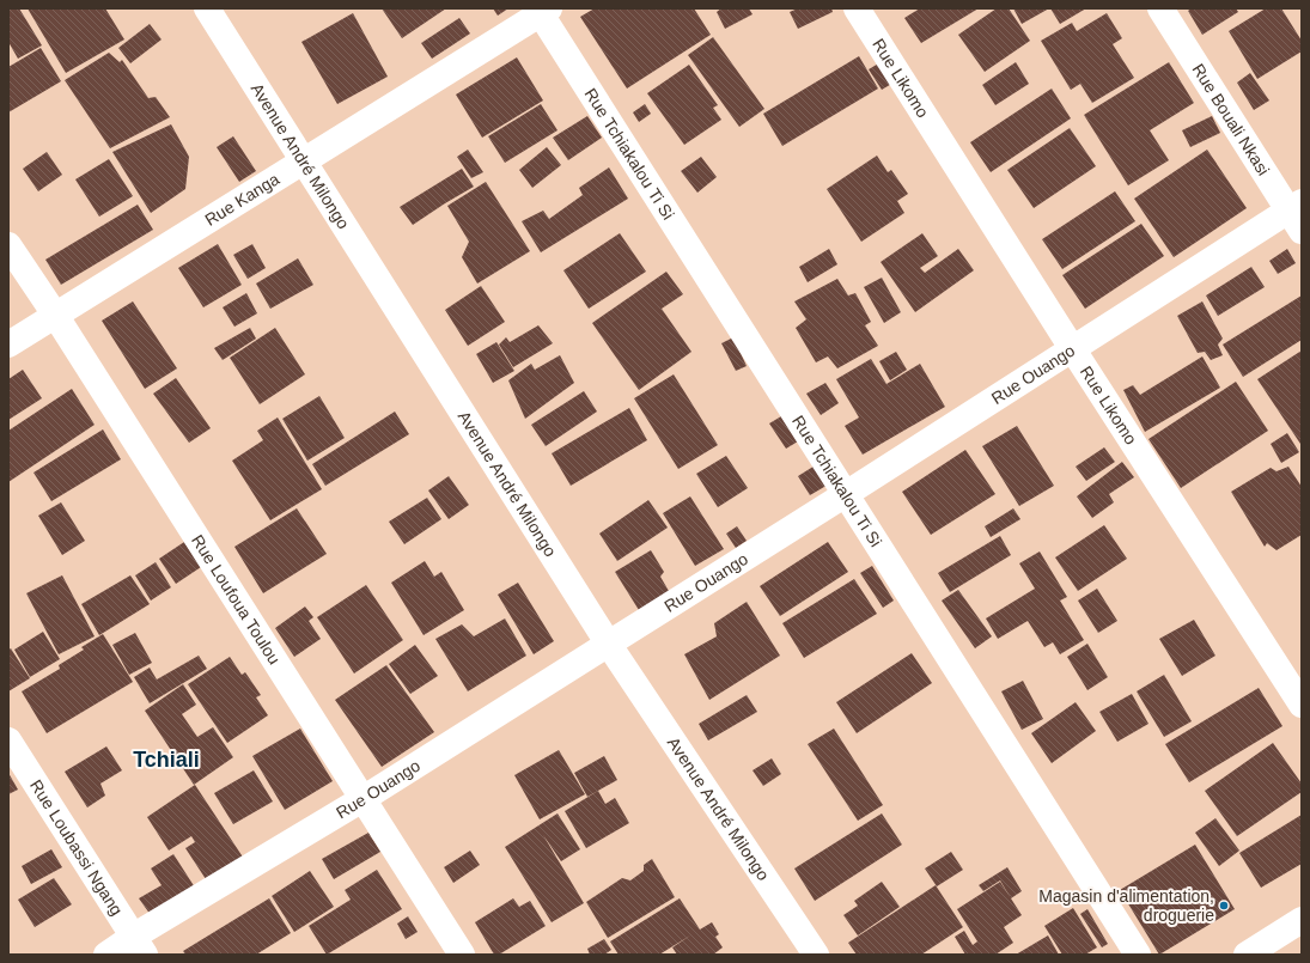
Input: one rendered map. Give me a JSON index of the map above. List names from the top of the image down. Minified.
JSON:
{"streets":{"street":["Rue Likomo","Rue Bouali Nkasi","Rue Tchiakalou Ti Si","Avenue André Milongo","Rue Kanga","Rue Ouango","Rue Loufoua Toulou","Rue Loubassi Ngang"]},"crossings":[["Rue Likomo","Rue Ouango"],["Rue Bouali Nkasi","Rue Ouango"],["Rue Tchiakalou Ti Si","Rue Kanga"],["Rue Tchiakalou Ti Si","Rue Ouango"],["Avenue André Milongo","Rue Kanga"],["Avenue André Milongo","Rue Ouango"],["Rue Kanga","Rue Loufoua Toulou"],["Rue Ouango","Rue Loufoua Toulou"],["Rue Ouango","Rue Loubassi Ngang"]],"districts":["Tchiali"],"places":["Magasin d'alimentation, droguerie"]}
